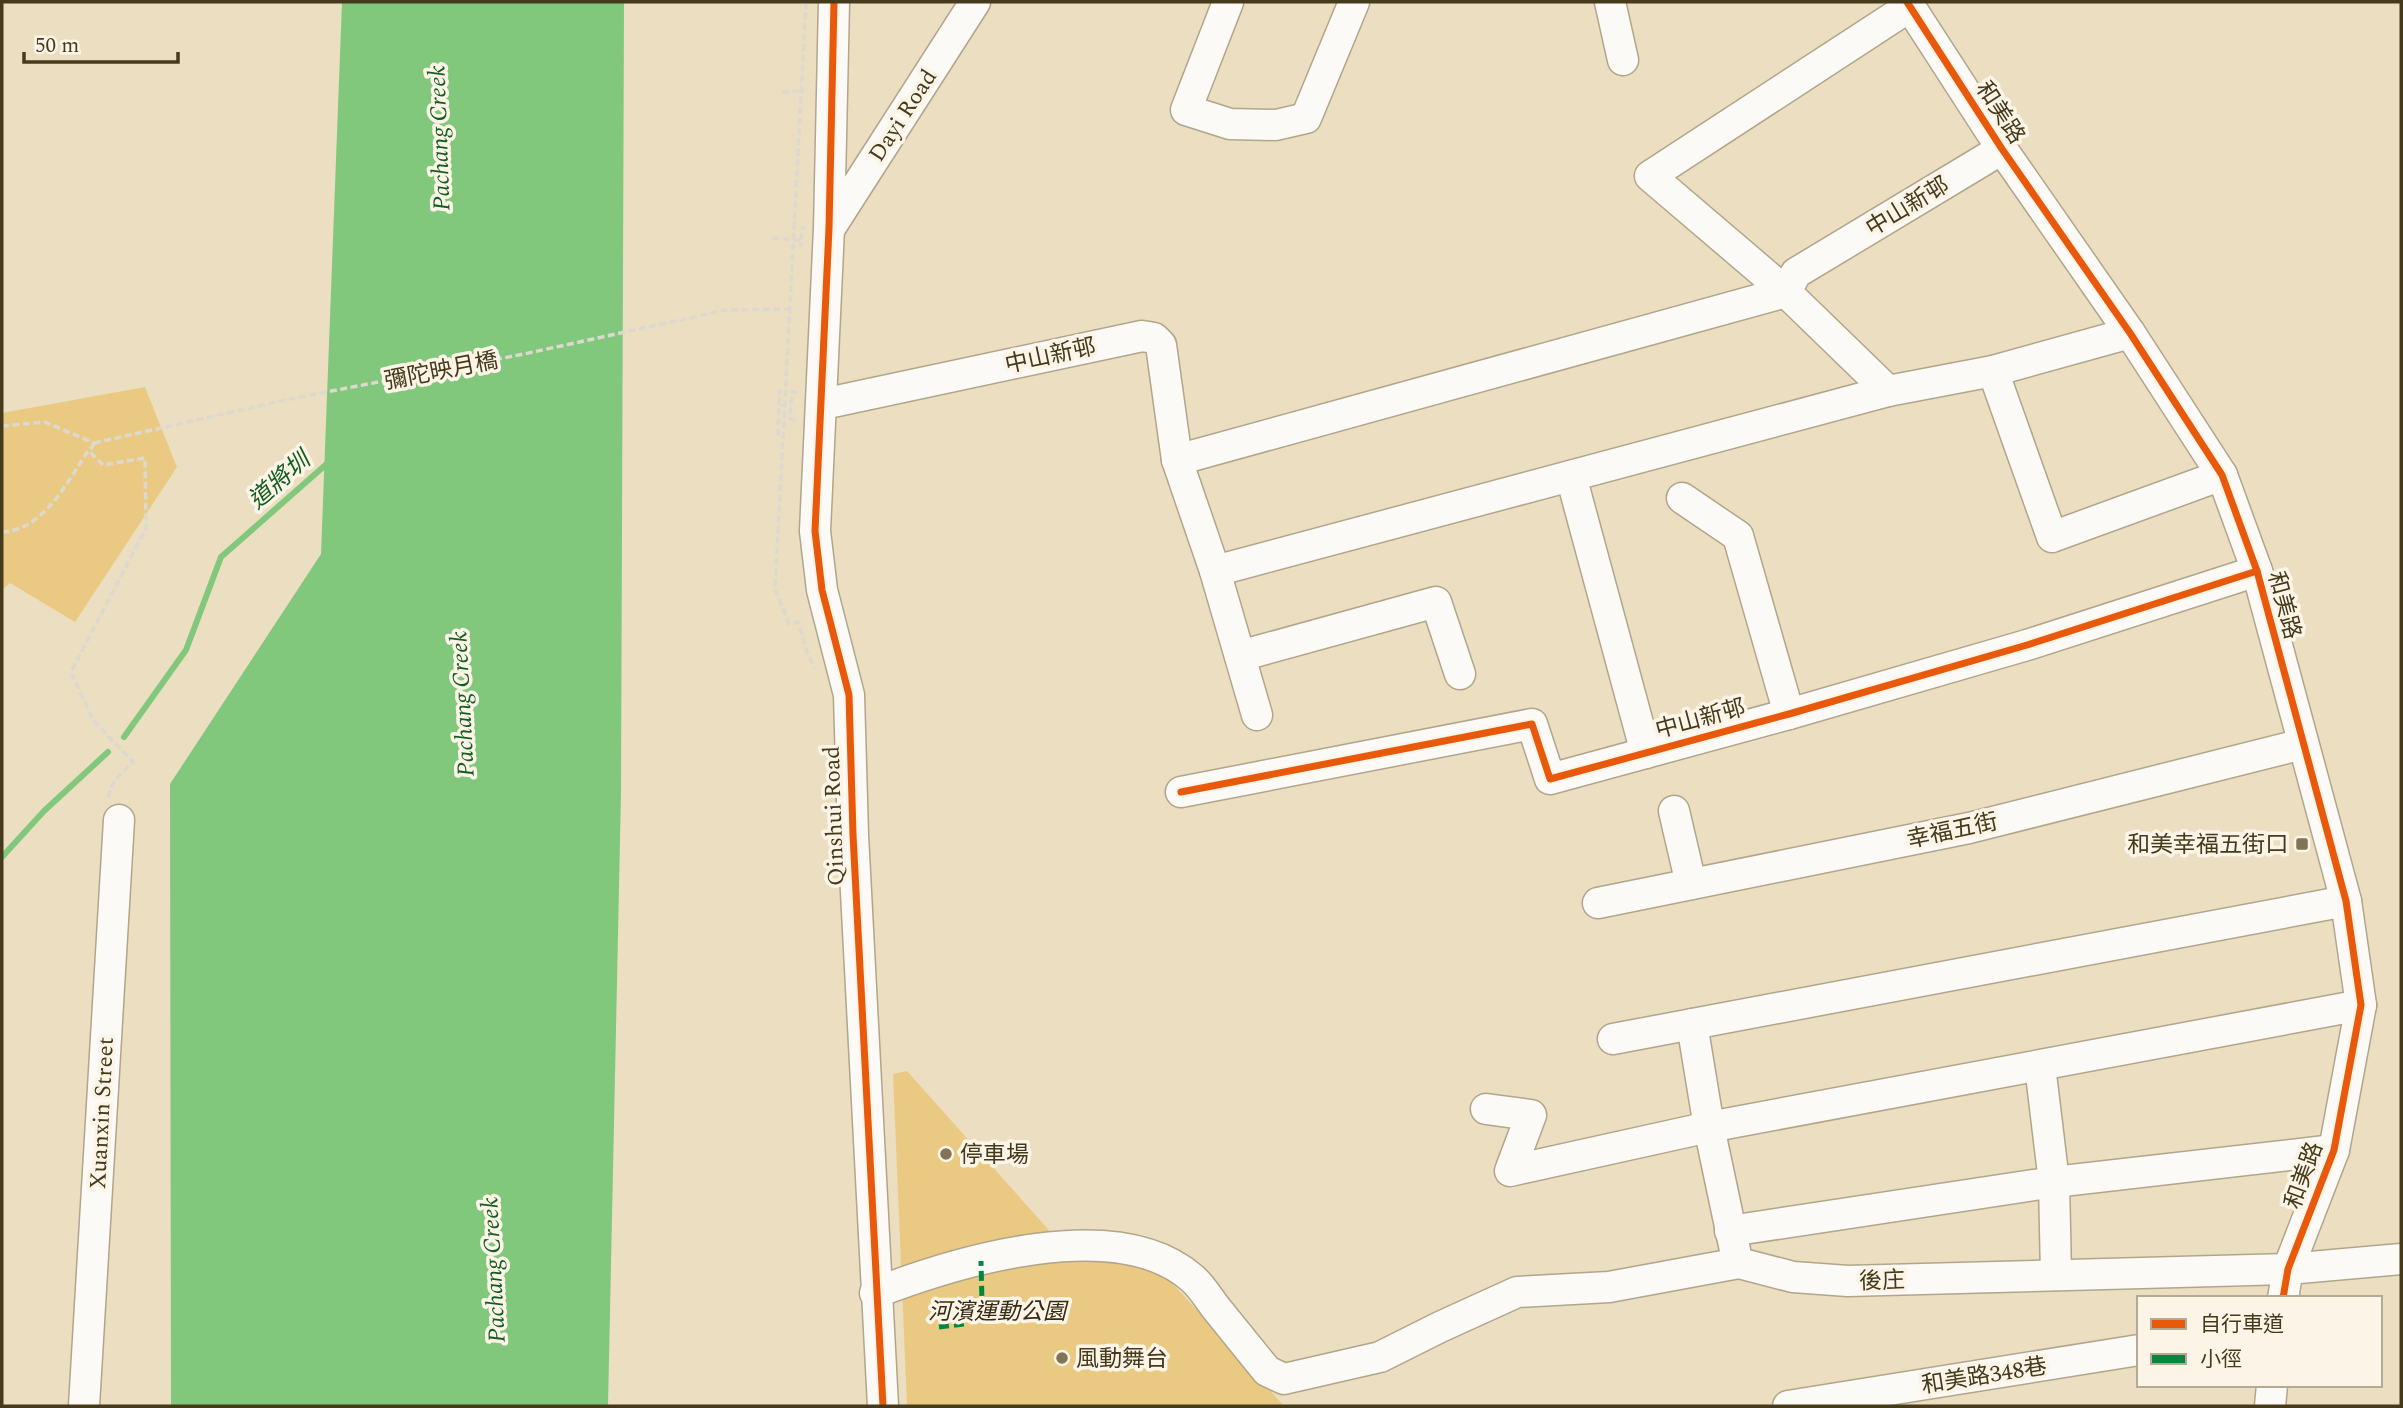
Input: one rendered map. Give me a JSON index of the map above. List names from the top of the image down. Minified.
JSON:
{"streets":{"street":["和美路","Dayi Road","中山新邨","Qinshui Road","幸福五街","Xuanxin Street","後庄","和美路348巷"],"path":["彌陀映月橋"]},"crossings":[["和美路","中山新邨"],["和美路","幸福五街"],["和美路","後庄"],["Dayi Road","Qinshui Road"],["中山新邨","Qinshui Road"],["Qinshui Road","後庄"]],"water":["Pachang Creek","道將圳"],"parks":["河濱運動公園"],"places":{"transit":["和美幸福五街口"],"other":["停車場","風動舞台"]},"legend":["自行車道","小徑"],"scale_bar":"50 m"}
